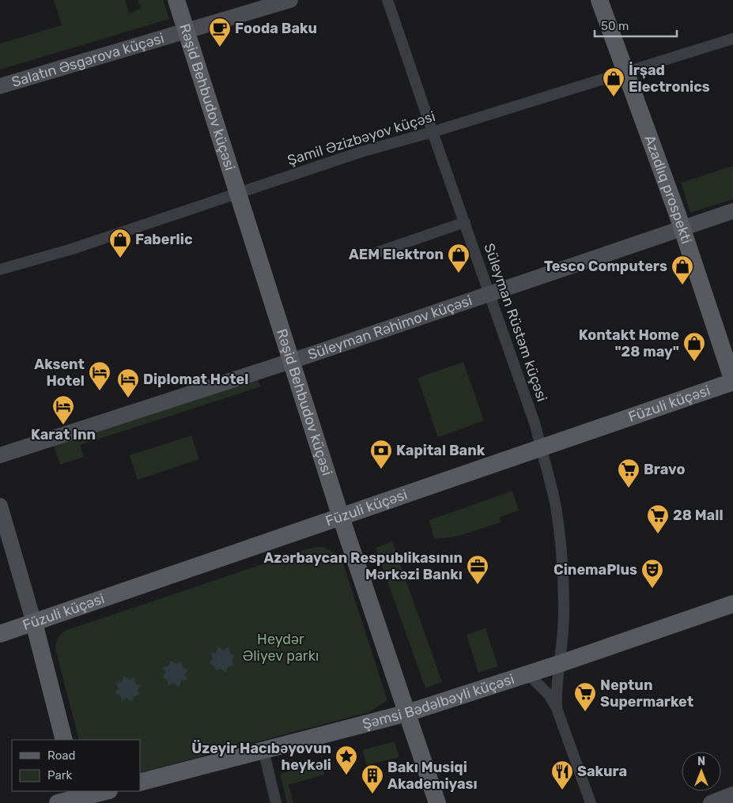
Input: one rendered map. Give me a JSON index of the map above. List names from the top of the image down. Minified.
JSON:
{"streets":{"main road":["Salatın Əsgərova küçəsi","Rəşid Behbudov küçəsi","Azadlıq prospekti","Süleyman Rəhimov küçəsi","Füzuli küçəsi","Şəmsi Bədəlbəyli küçəsi"],"street":["Şamil Əzizbəyov küçəsi","Süleyman Rüstəm küçəsi"]},"crossings":[["Salatın Əsgərova küçəsi","Rəşid Behbudov küçəsi"],["Rəşid Behbudov küçəsi","Şamil Əzizbəyov küçəsi"],["Rəşid Behbudov küçəsi","Süleyman Rəhimov küçəsi"],["Rəşid Behbudov küçəsi","Füzuli küçəsi"],["Rəşid Behbudov küçəsi","Şəmsi Bədəlbəyli küçəsi"],["Şamil Əzizbəyov küçəsi","Azadlıq prospekti"],["Şamil Əzizbəyov küçəsi","Süleyman Rüstəm küçəsi"],["Azadlıq prospekti","Süleyman Rəhimov küçəsi"],["Azadlıq prospekti","Füzuli küçəsi"],["Süleyman Rüstəm küçəsi","Süleyman Rəhimov küçəsi"],["Süleyman Rüstəm küçəsi","Füzuli küçəsi"],["Süleyman Rüstəm küçəsi","Şəmsi Bədəlbəyli küçəsi"]],"parks":["Heydər Əliyev parkı"],"places":{"cafe":["Fooda Baku"],"shop":["İrşad Electronics","Faberlic","AEM Elektron","Tesco Computers","Kontakt Home \"28 may\""],"hotel":["Aksent Hotel","Diplomat Hotel","Karat Inn"],"bank":["Kapital Bank"],"supermarket":["Bravo","28 Mall","Neptun Supermarket"],"office":["Azərbaycan Respublikasının Mərkəzi Bankı"],"theatre":["CinemaPlus"],"place":["Üzeyir Hacıbəyovun heykəli"],"restaurant":["Sakura"],"building":["Bakı Musiqi Akademiyası"]},"legend":["Road","Park"],"scale_bar":"50 m","north":"top"}
